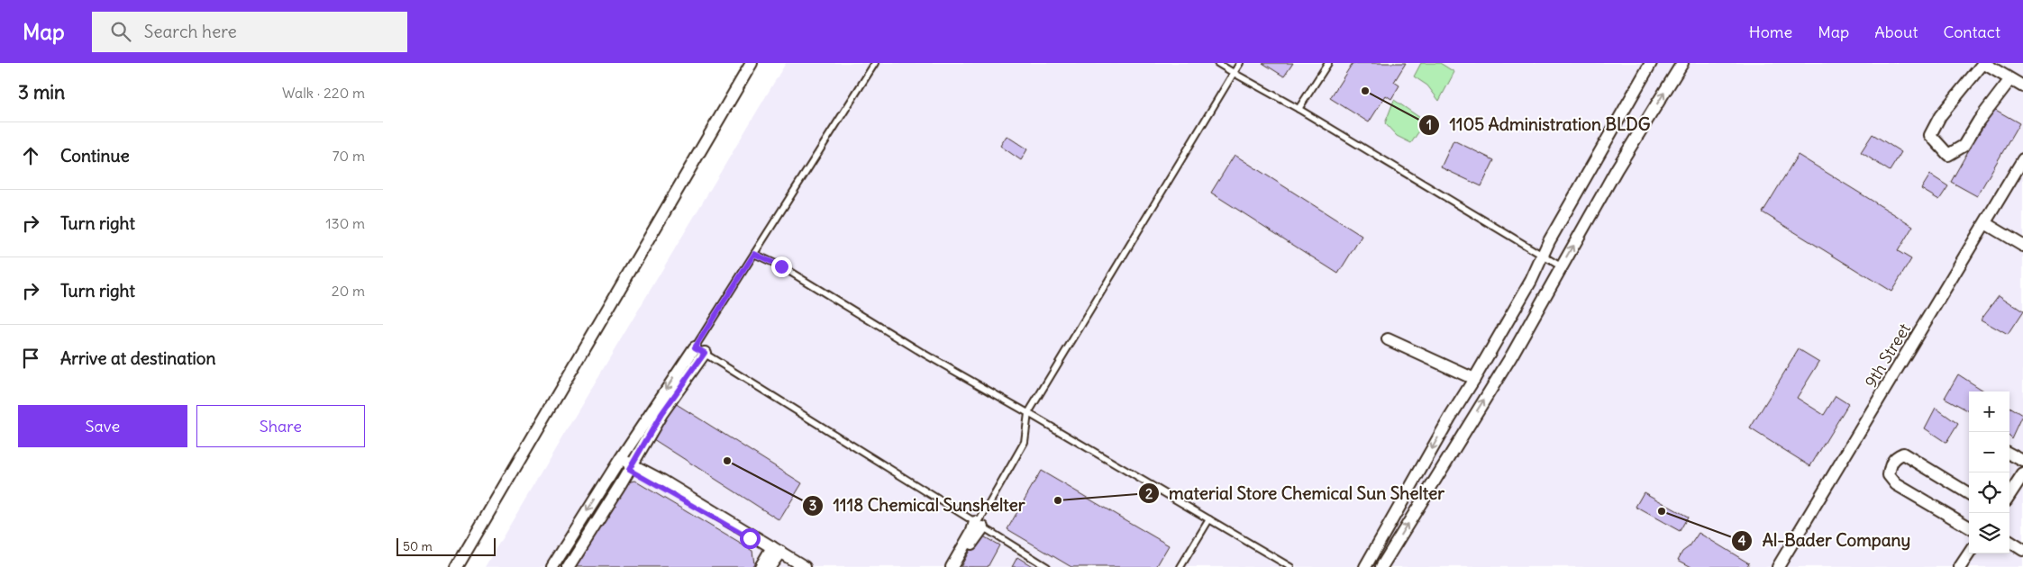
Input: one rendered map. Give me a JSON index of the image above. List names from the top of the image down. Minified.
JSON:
{"streets":{"street":["9th Street"]},"places":["1105 Administration BLDG","1118 Chemical Sunshelter","material Store Chemical Sun Shelter","Al-Bader Company"],"scale_bar":"50 m","page":{"header":"Map","search":"Search here","nav":["Home","Map","About","Contact"],"heading":["3 min","Walk · 220 m"],"list":[["Continue","70 m"],["Turn right","130 m"],["Turn right","20 m"],"Arrive at destination"],"buttons":["Save","Share"],"map_buttons":["+","−"],"scale":"50 m"}}
